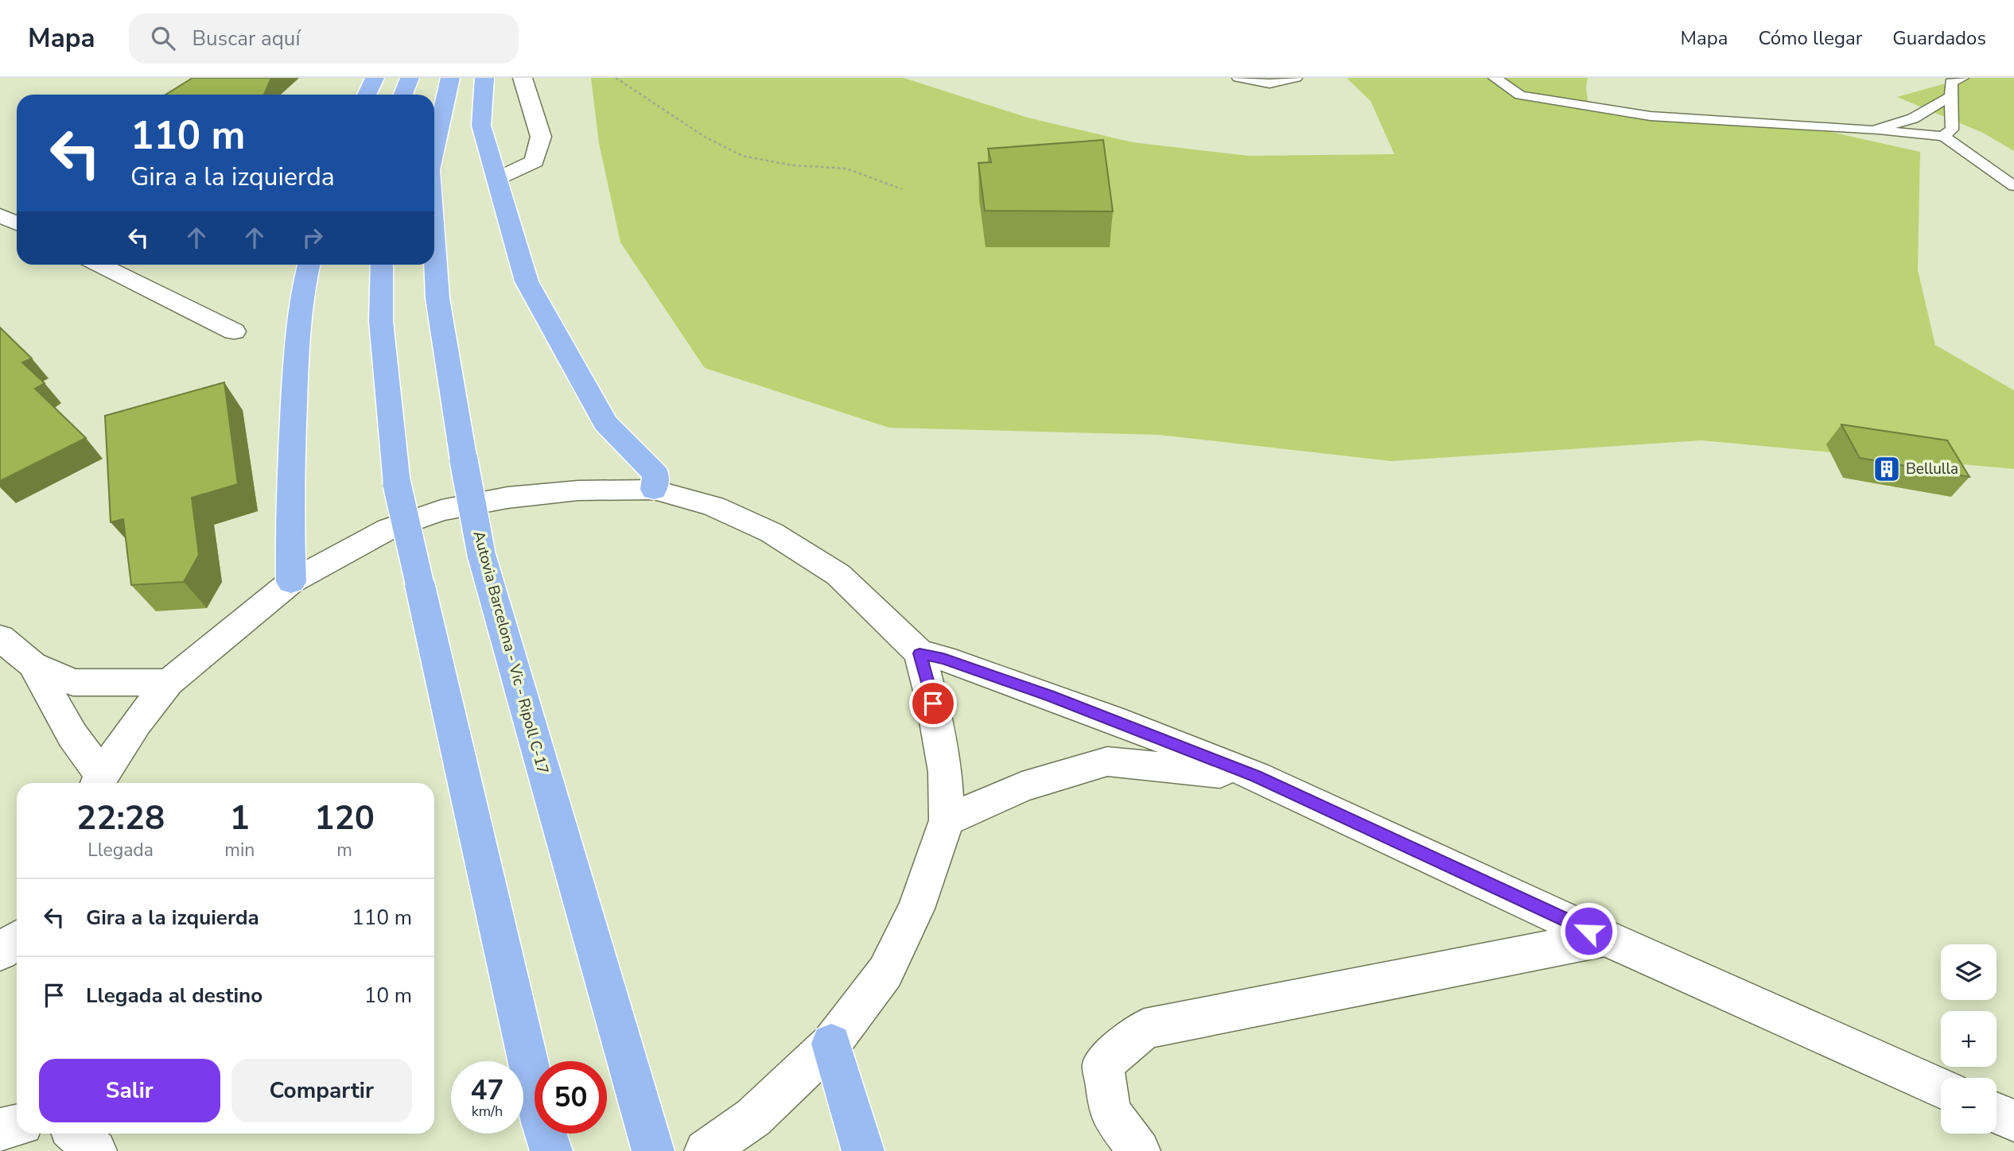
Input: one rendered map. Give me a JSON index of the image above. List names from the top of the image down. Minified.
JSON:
{"streets":{"highway":["Autovia Barcelona - Vic - Ripoll C-17"]},"places":{"building":["Bellulla"]},"page":{"header":"Mapa","search":"Buscar aquí","nav":["Mapa","Cómo llegar","Guardados"],"turn":["110 m","Gira a la izquierda"],"eta":["22:28","Llegada","1","min","120","m"],"list":[{"name":"Gira a la izquierda","value":"110 m"},{"name":"Llegada al destino","value":"10 m"}],"map_buttons":["+","−"],"buttons":["Salir","Compartir"],"speed":"47 km/h","limit":"50"}}
